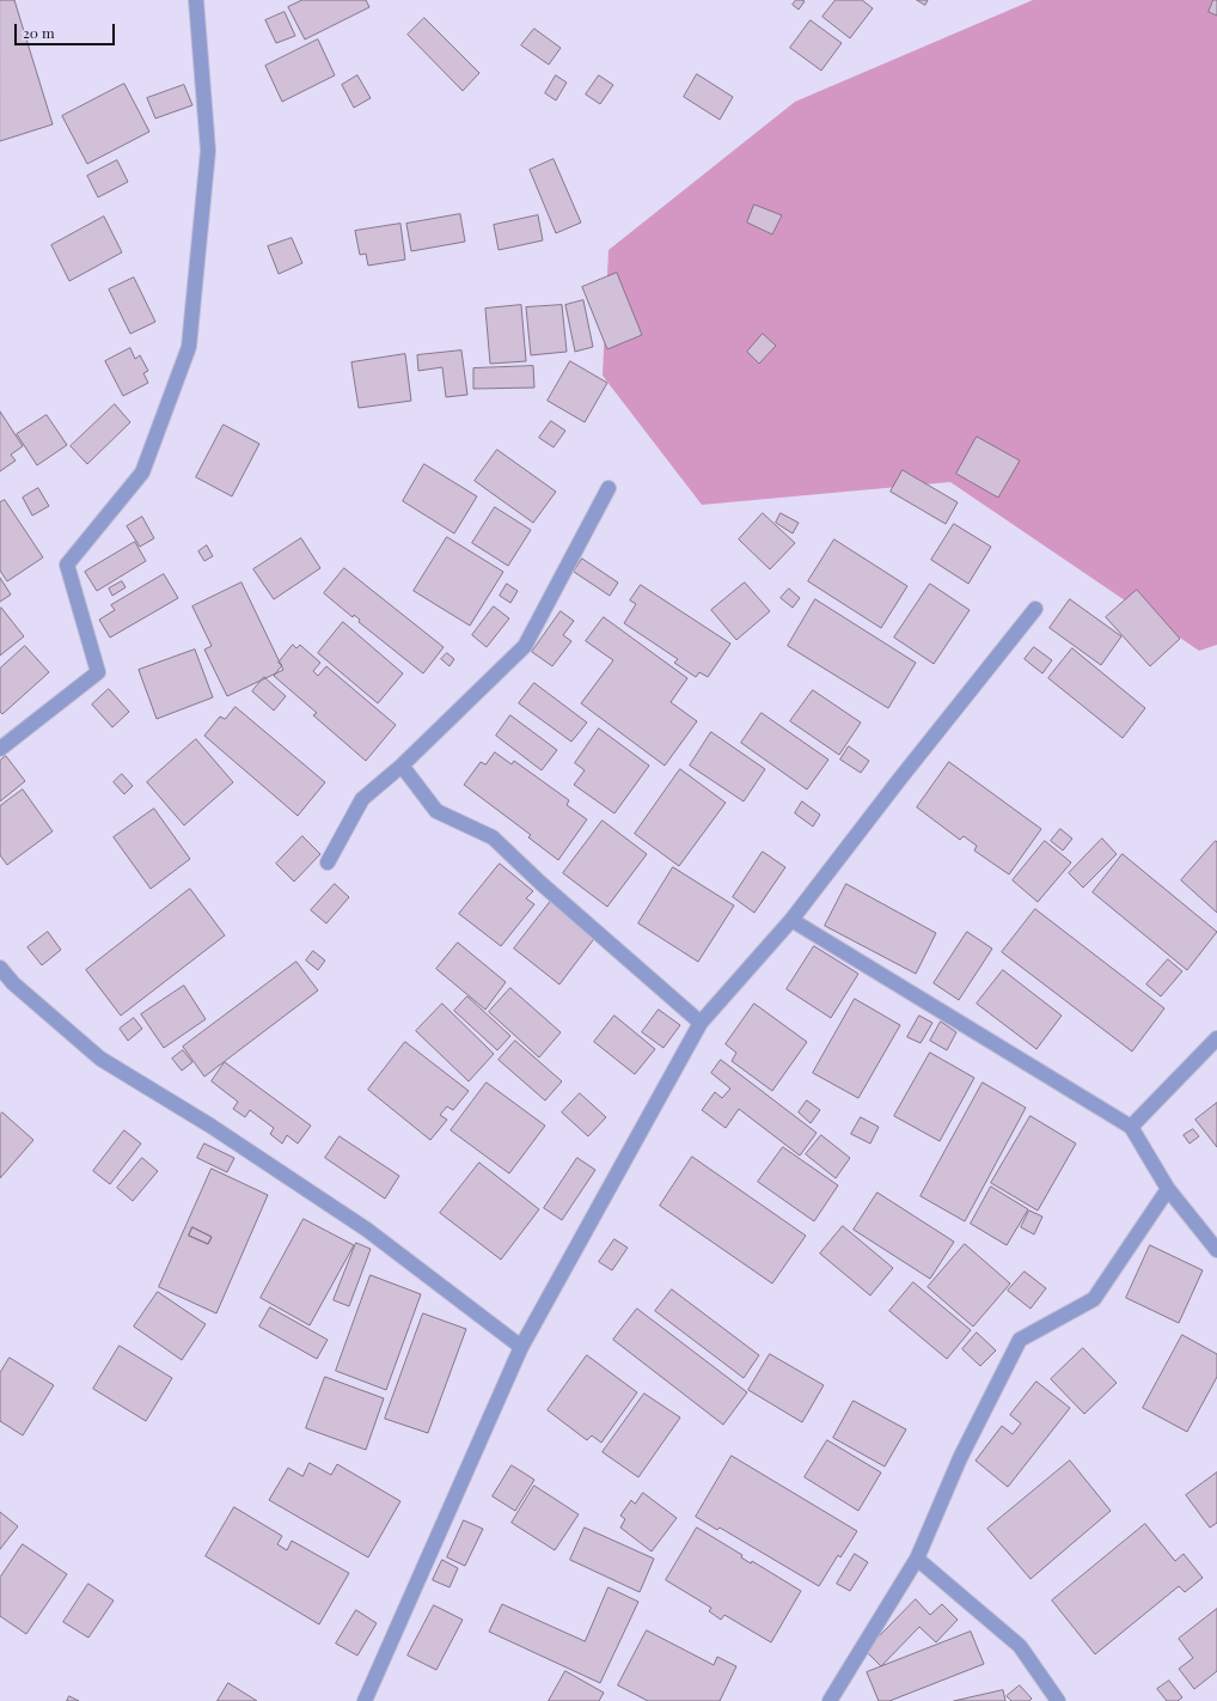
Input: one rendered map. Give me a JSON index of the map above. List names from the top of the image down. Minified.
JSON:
{"scale_bar":"20 m"}
